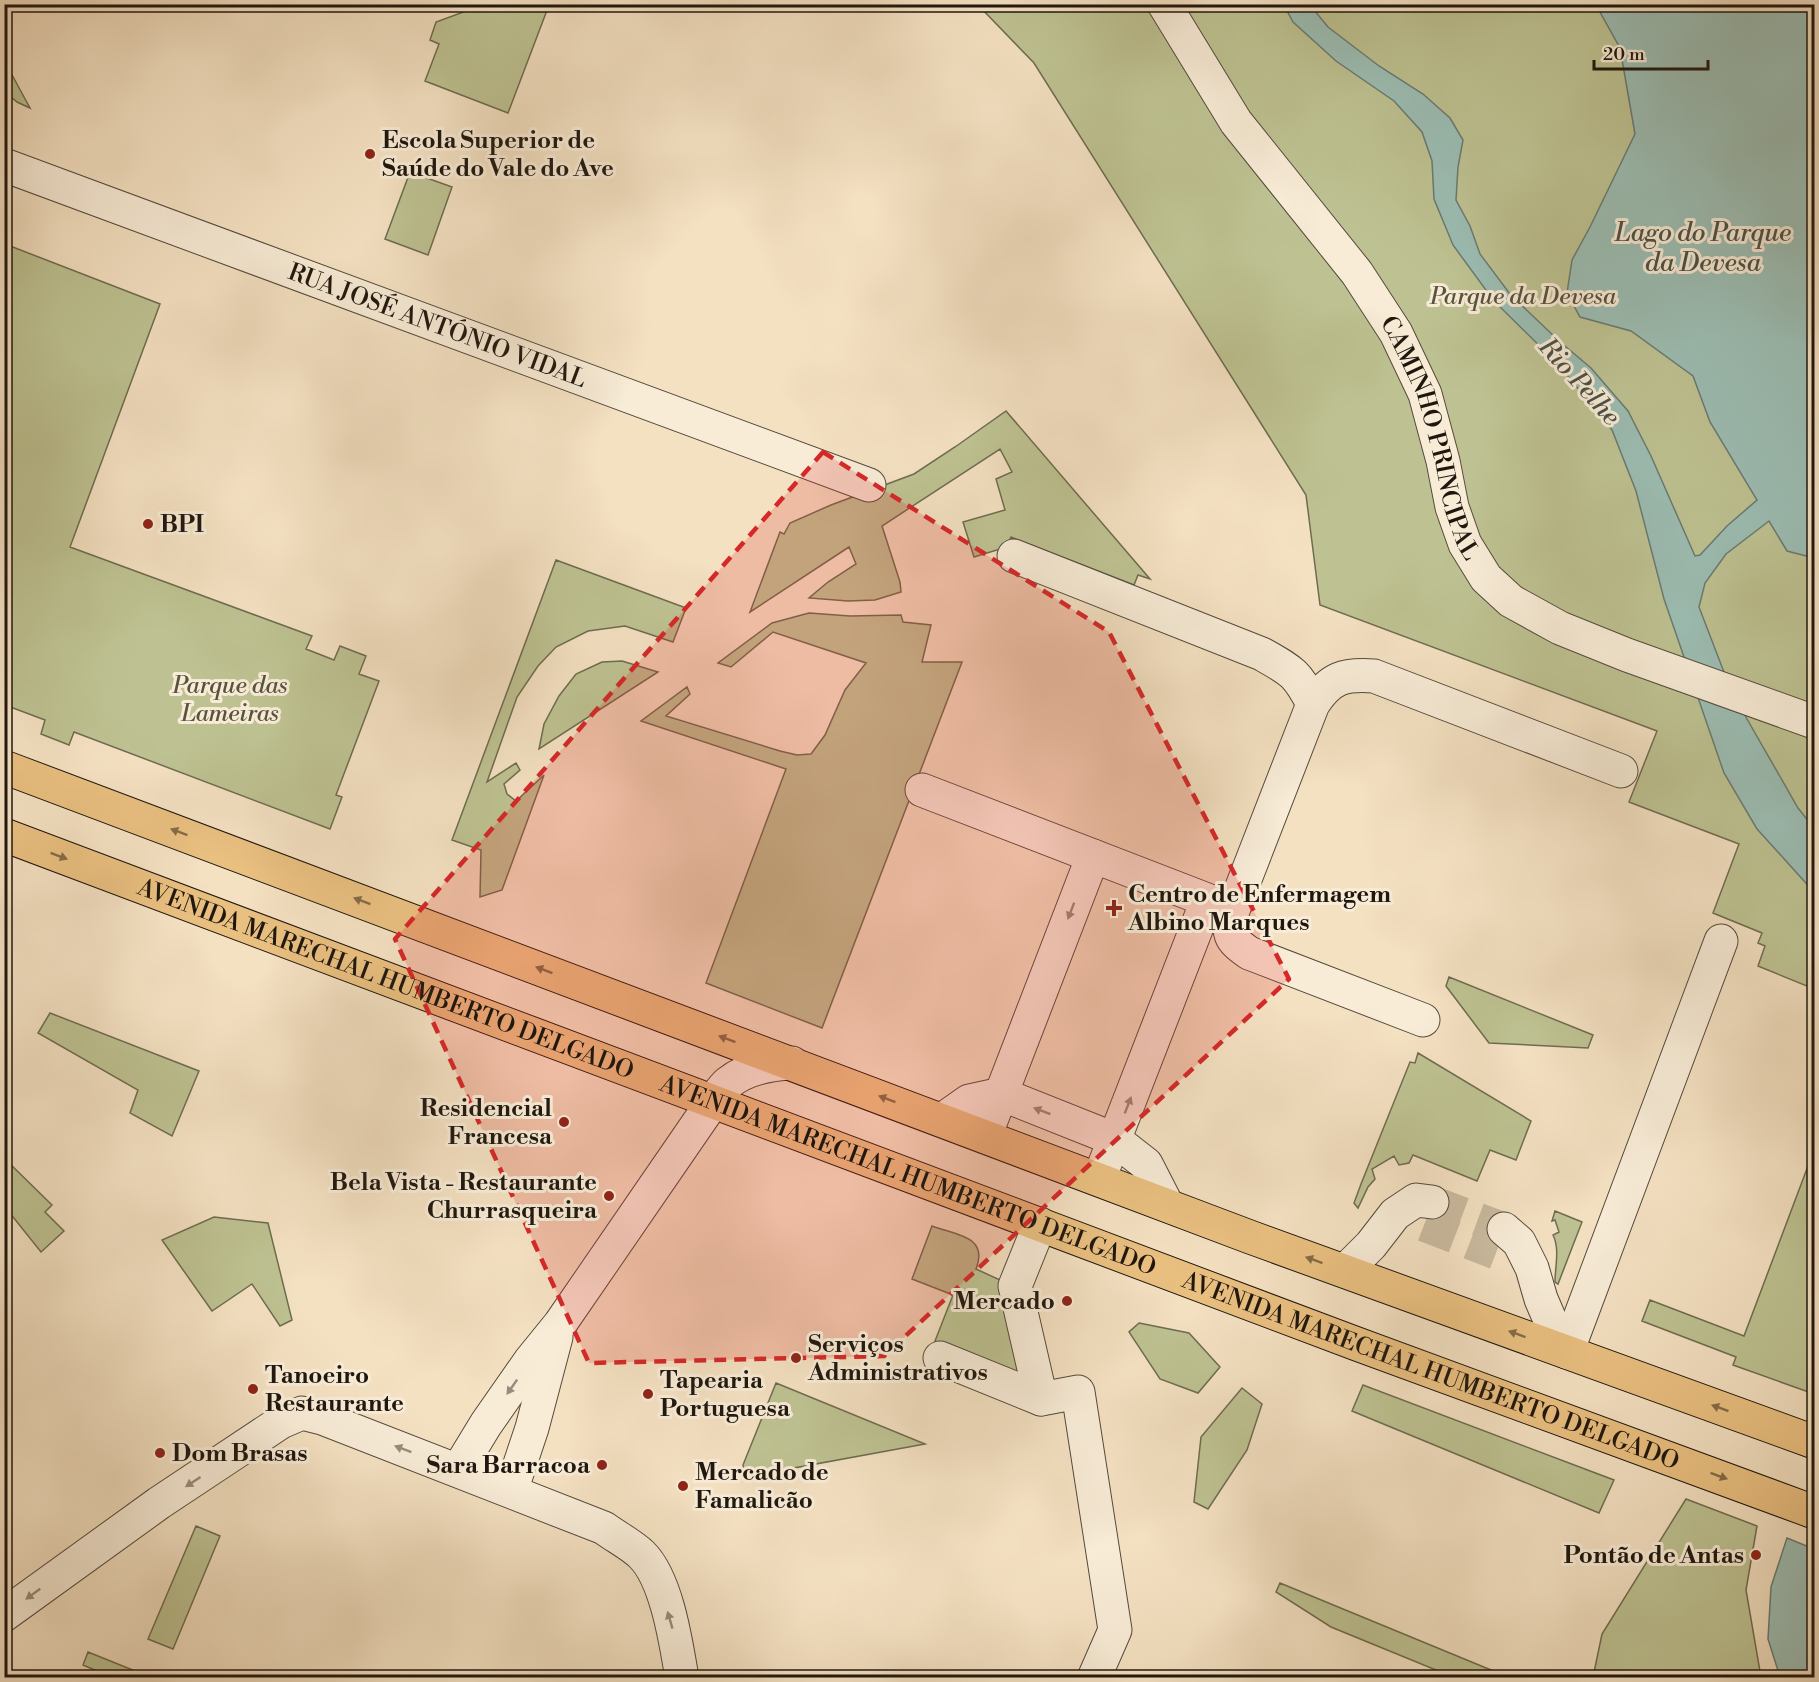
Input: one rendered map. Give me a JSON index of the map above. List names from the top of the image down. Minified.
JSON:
{"streets":{"main road":["AVENIDA MARECHAL HUMBERTO DELGADO"],"street":["RUA JOSÉ ANTÓNIO VIDAL","CAMINHO PRINCIPAL"]},"water":["Lago do Parque da Devesa","Rio Pelhe"],"parks":["Parque da Devesa","Parque das Lameiras"],"places":{"other":["Escola Superior de Saúde do Vale do Ave","BPI","Residencial Francesa","Bela Vista - Restaurante Churrasqueira","Mercado","Serviços Administrativos","Tanoeiro Restaurante","Tapearia Portuguesa","Dom Brasas","Sara Barracoa","Mercado de Famalicão","Pontão de Antas"],"health":["Centro de Enfermagem Albino Marques"]},"scale_bar":"20 m"}
